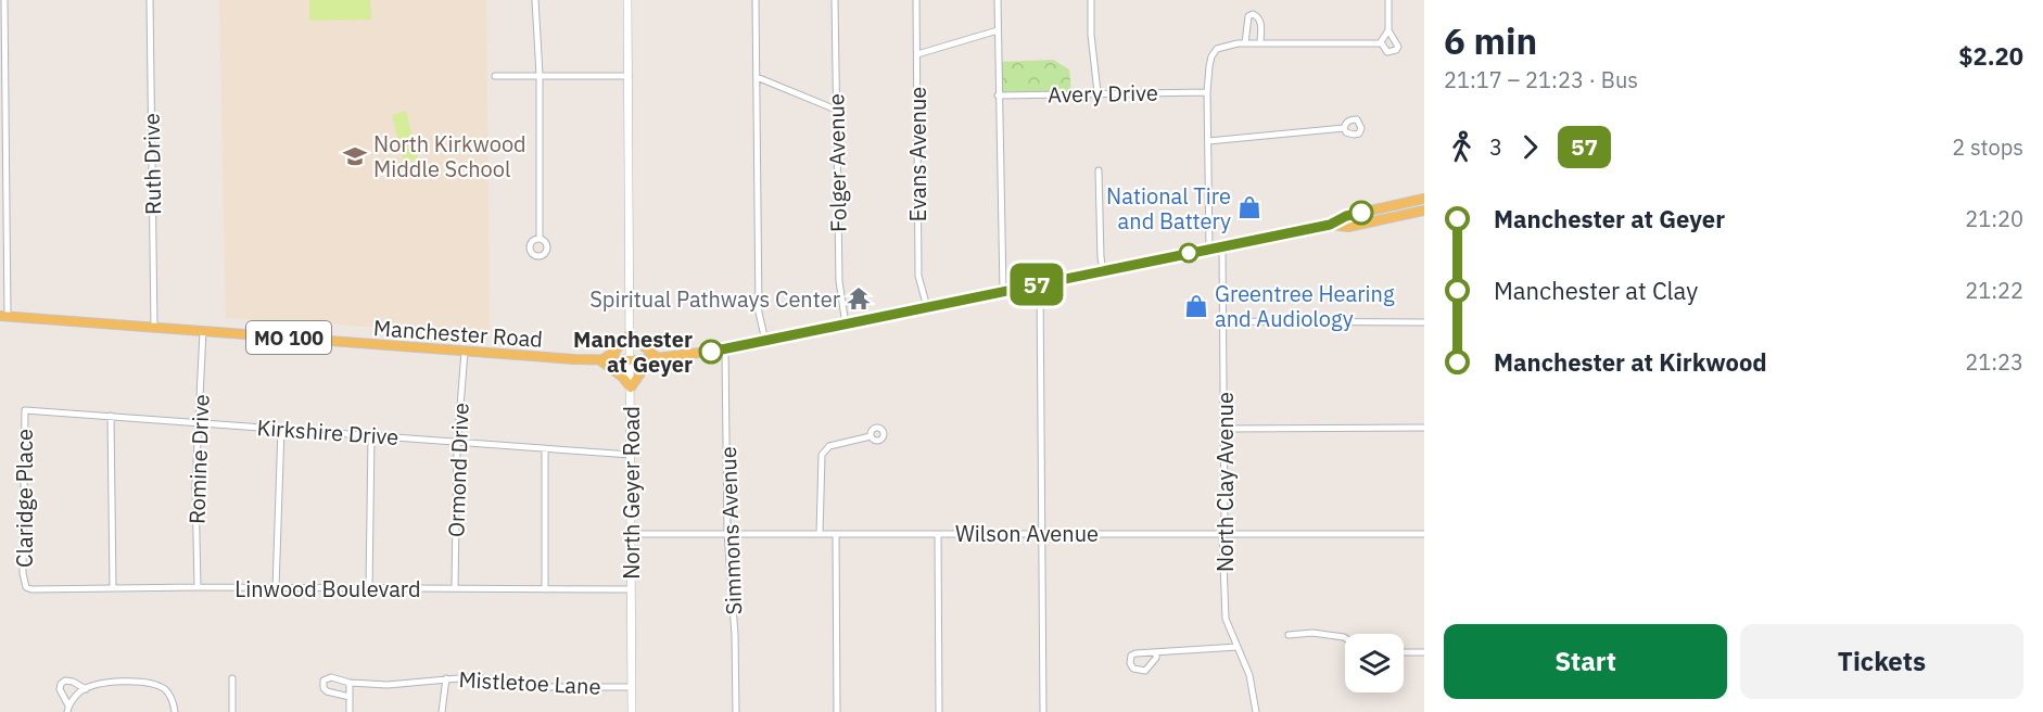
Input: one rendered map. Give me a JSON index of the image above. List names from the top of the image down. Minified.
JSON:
{"streets":{"main road":["Manchester Road","MO 100"],"street":["Avery Drive","Evans Avenue","Folger Avenue","Ruth Drive","Kirkshire Drive","Romine Drive","Ormond Drive","North Clay Avenue","North Geyer Road","Claridge Place","Simmons Avenue","Wilson Avenue","Linwood Boulevard","Mistletoe Lane"]},"crossings":[["Evans Avenue","Manchester Road"],["Folger Avenue","Manchester Road"],["Ruth Drive","Manchester Road"],["Manchester Road","Romine Drive"],["Manchester Road","Ormond Drive"],["Manchester Road","North Clay Avenue"],["Manchester Road","North Geyer Road"],["Manchester Road","Simmons Avenue"],["Kirkshire Drive","Romine Drive"],["Kirkshire Drive","Ormond Drive"],["Kirkshire Drive","North Geyer Road"],["Kirkshire Drive","Claridge Place"],["Romine Drive","Linwood Boulevard"],["Ormond Drive","Linwood Boulevard"],["North Clay Avenue","Wilson Avenue"],["North Geyer Road","Wilson Avenue"],["North Geyer Road","Linwood Boulevard"],["North Geyer Road","Mistletoe Lane"],["Claridge Place","Linwood Boulevard"],["Simmons Avenue","Wilson Avenue"]],"places":{"school or university":["North Kirkwood Middle School"],"shop":["National Tire and Battery","Greentree Hearing and Audiology"],"temple":["Spiritual Pathways Center"],"other":["Manchester at Geyer"]},"lines":["bus line 57"],"page":{"on_map":"57","heading":["6 min","21:17 – 21:23 · Bus","$2.20"],"legs":["3","57","2 stops"],"list":[{"name":"Manchester at Geyer","value":"21:20"},{"name":"Manchester at Clay","value":"21:22"},{"name":"Manchester at Kirkwood","value":"21:23"}],"buttons":["Start","Tickets"]}}
